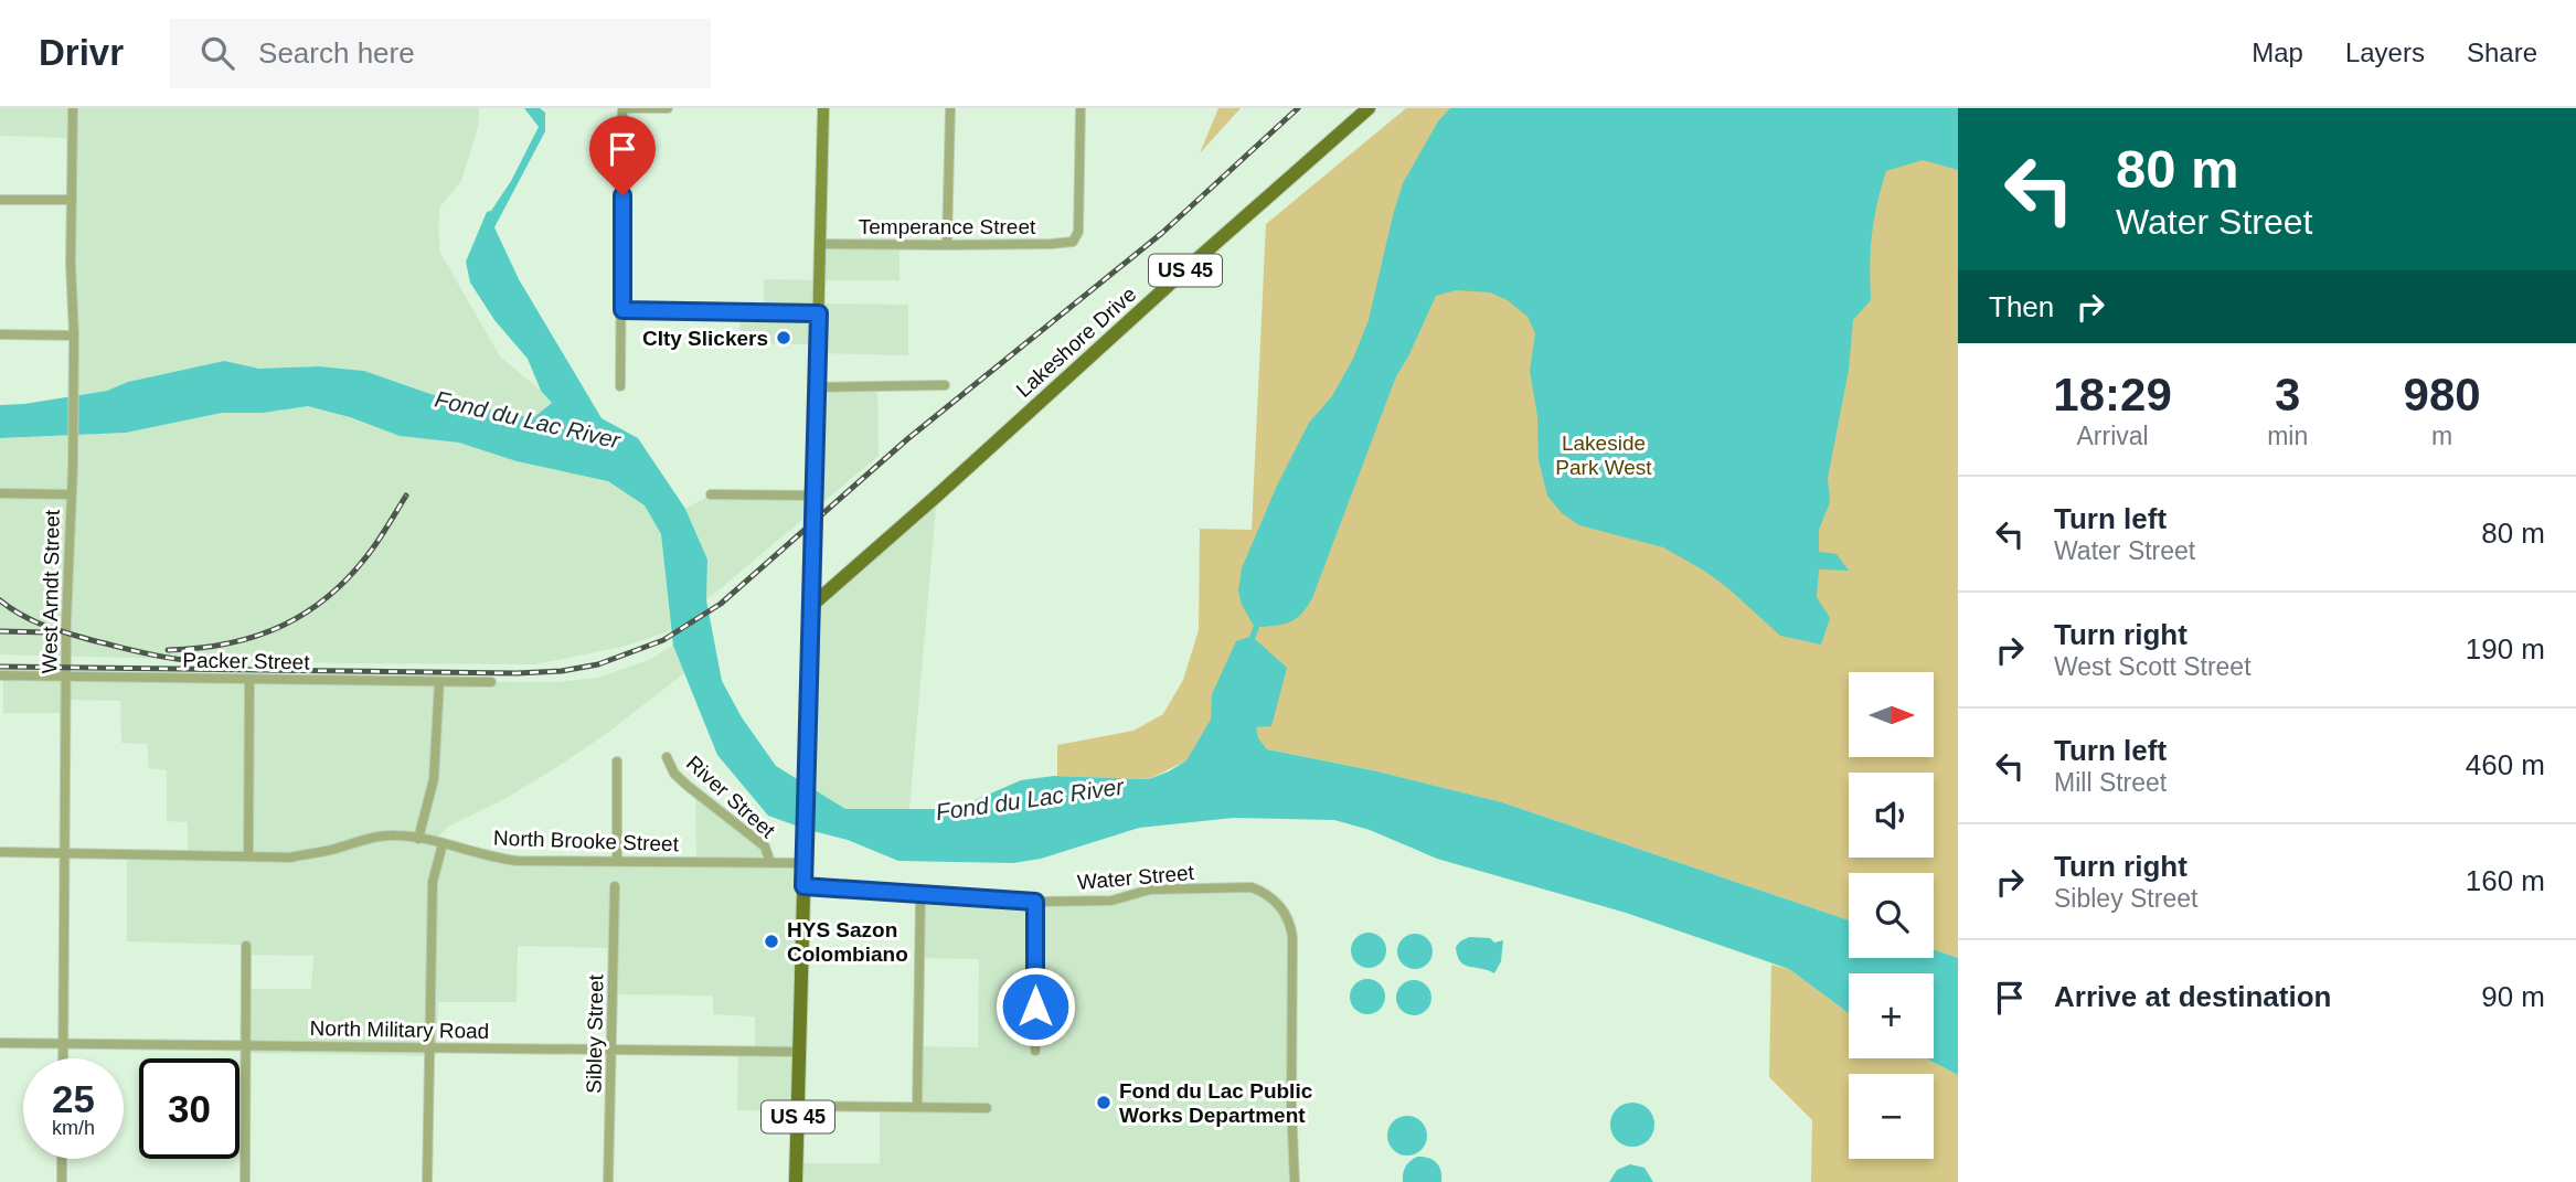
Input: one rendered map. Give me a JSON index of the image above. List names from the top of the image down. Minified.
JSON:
{"streets":{"main road":["US 45","Lakeshore Drive"],"street":["Temperance Street","West Arndt Street","Packer Street","River Street","North Brooke Street","Water Street","North Military Road","Sibley Street"]},"crossings":[["US 45","Lakeshore Drive"],["US 45","North Brooke Street"],["US 45","Water Street"],["US 45","North Military Road"],["West Arndt Street","Packer Street"],["West Arndt Street","North Brooke Street"],["West Arndt Street","North Military Road"],["River Street","North Brooke Street"],["North Military Road","Sibley Street"]],"water":["Fond du Lac River"],"parks":["Lakeside Park West"],"places":["CIty Slickers","HYS Sazon Colombiano","Fond du Lac Public Works Department"],"north":"right","page":{"header":"Drivr","search":"Search here","nav":["Map","Layers","Share"],"turn":["80 m","Water Street"],"then":"Then","eta":["18:29","Arrival","3","min","980","m"],"list":[{"name":"Turn left","note":"Water Street","value":"80 m"},{"name":"Turn right","note":"West Scott Street","value":"190 m"},{"name":"Turn left","note":"Mill Street","value":"460 m"},{"name":"Turn right","note":"Sibley Street","value":"160 m"},{"name":"Arrive at destination","value":"90 m"}],"map_buttons":["+","−"],"speed":"25 km/h","limit":"30"}}
